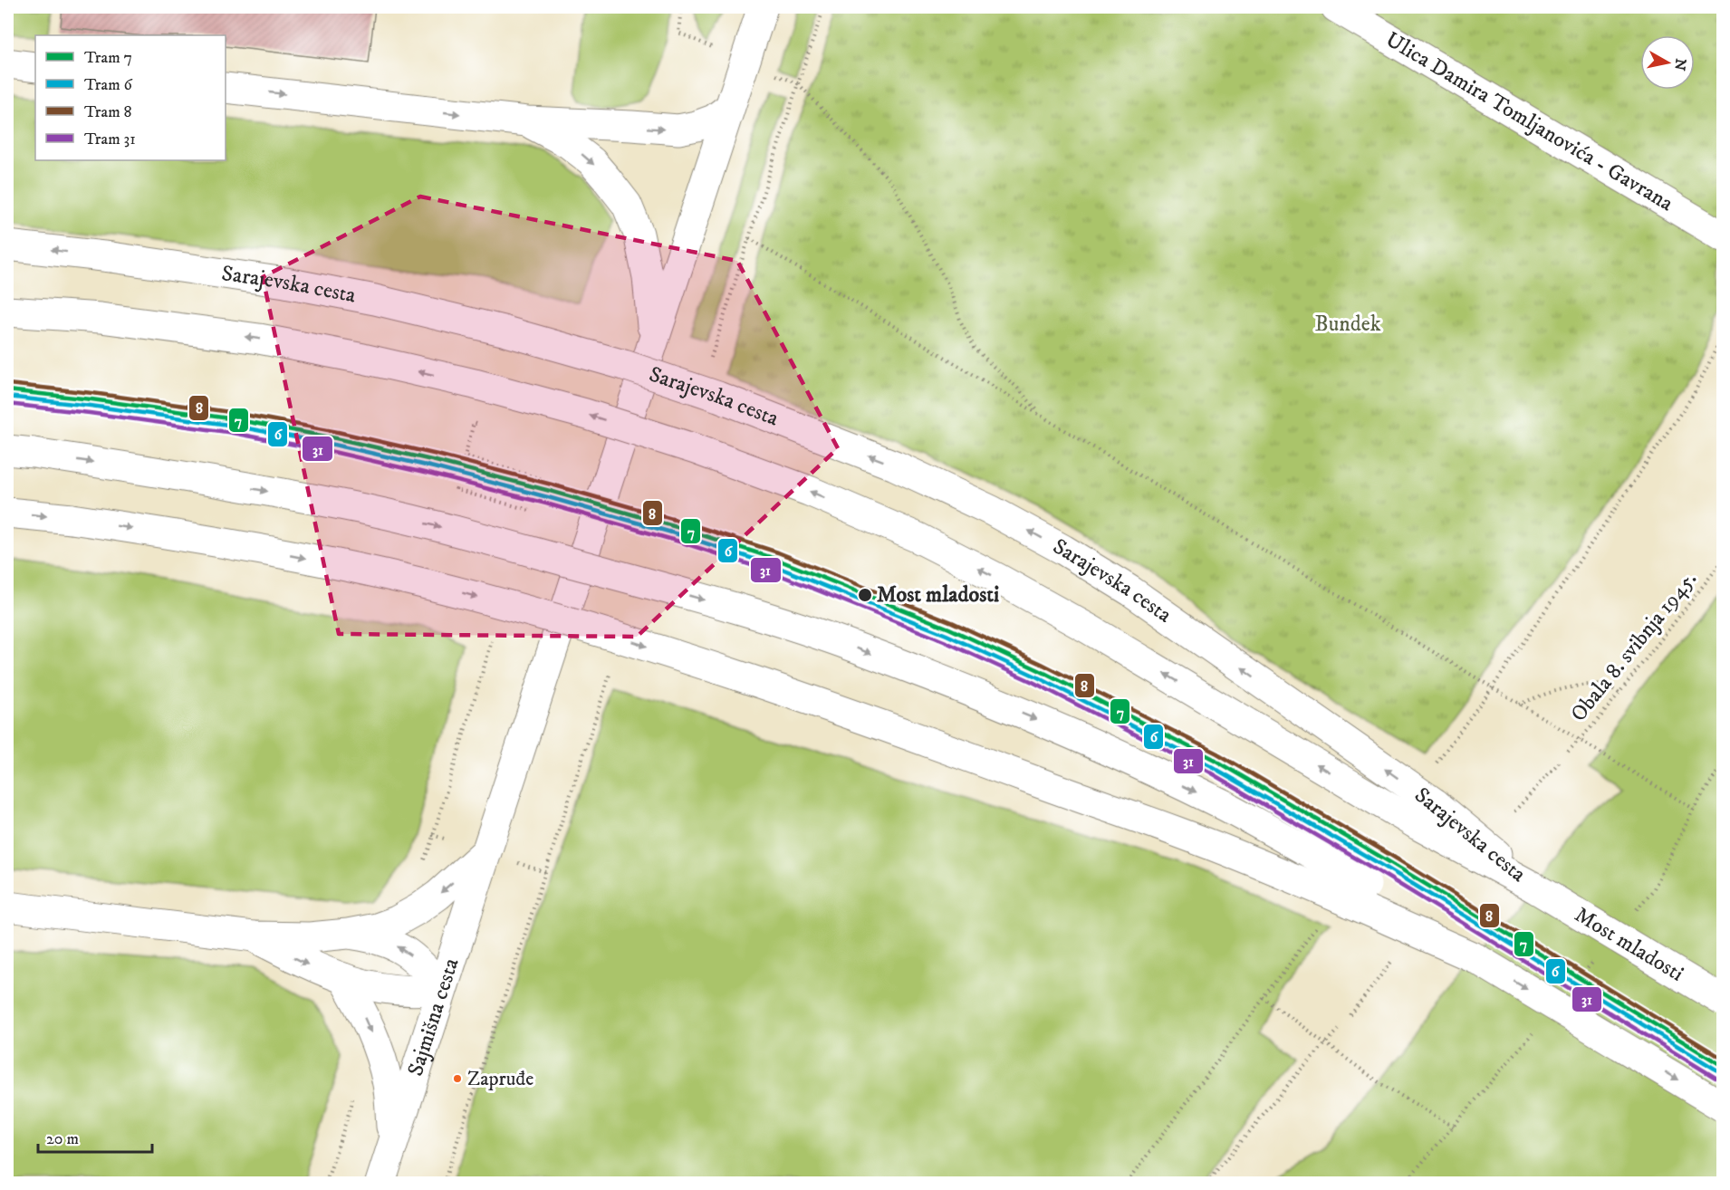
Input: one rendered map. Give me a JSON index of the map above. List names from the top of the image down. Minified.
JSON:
{"streets":{"main road":["Ulica Damira Tomljanovića - Gavrana","Sarajevska cesta","Most mladosti","Sajmišna cesta"],"path":["Obala 8. svibnja 1945."]},"crossings":[["Sarajevska cesta","Most mladosti"]],"parks":["Bundek"],"places":["Most mladosti","Zapruđe"],"lines":["tram line 8","tram line 7","tram line 6","tram line 31"],"legend":["Tram 7","Tram 6","Tram 8","Tram 31"],"scale_bar":"20 m","north":"right"}
